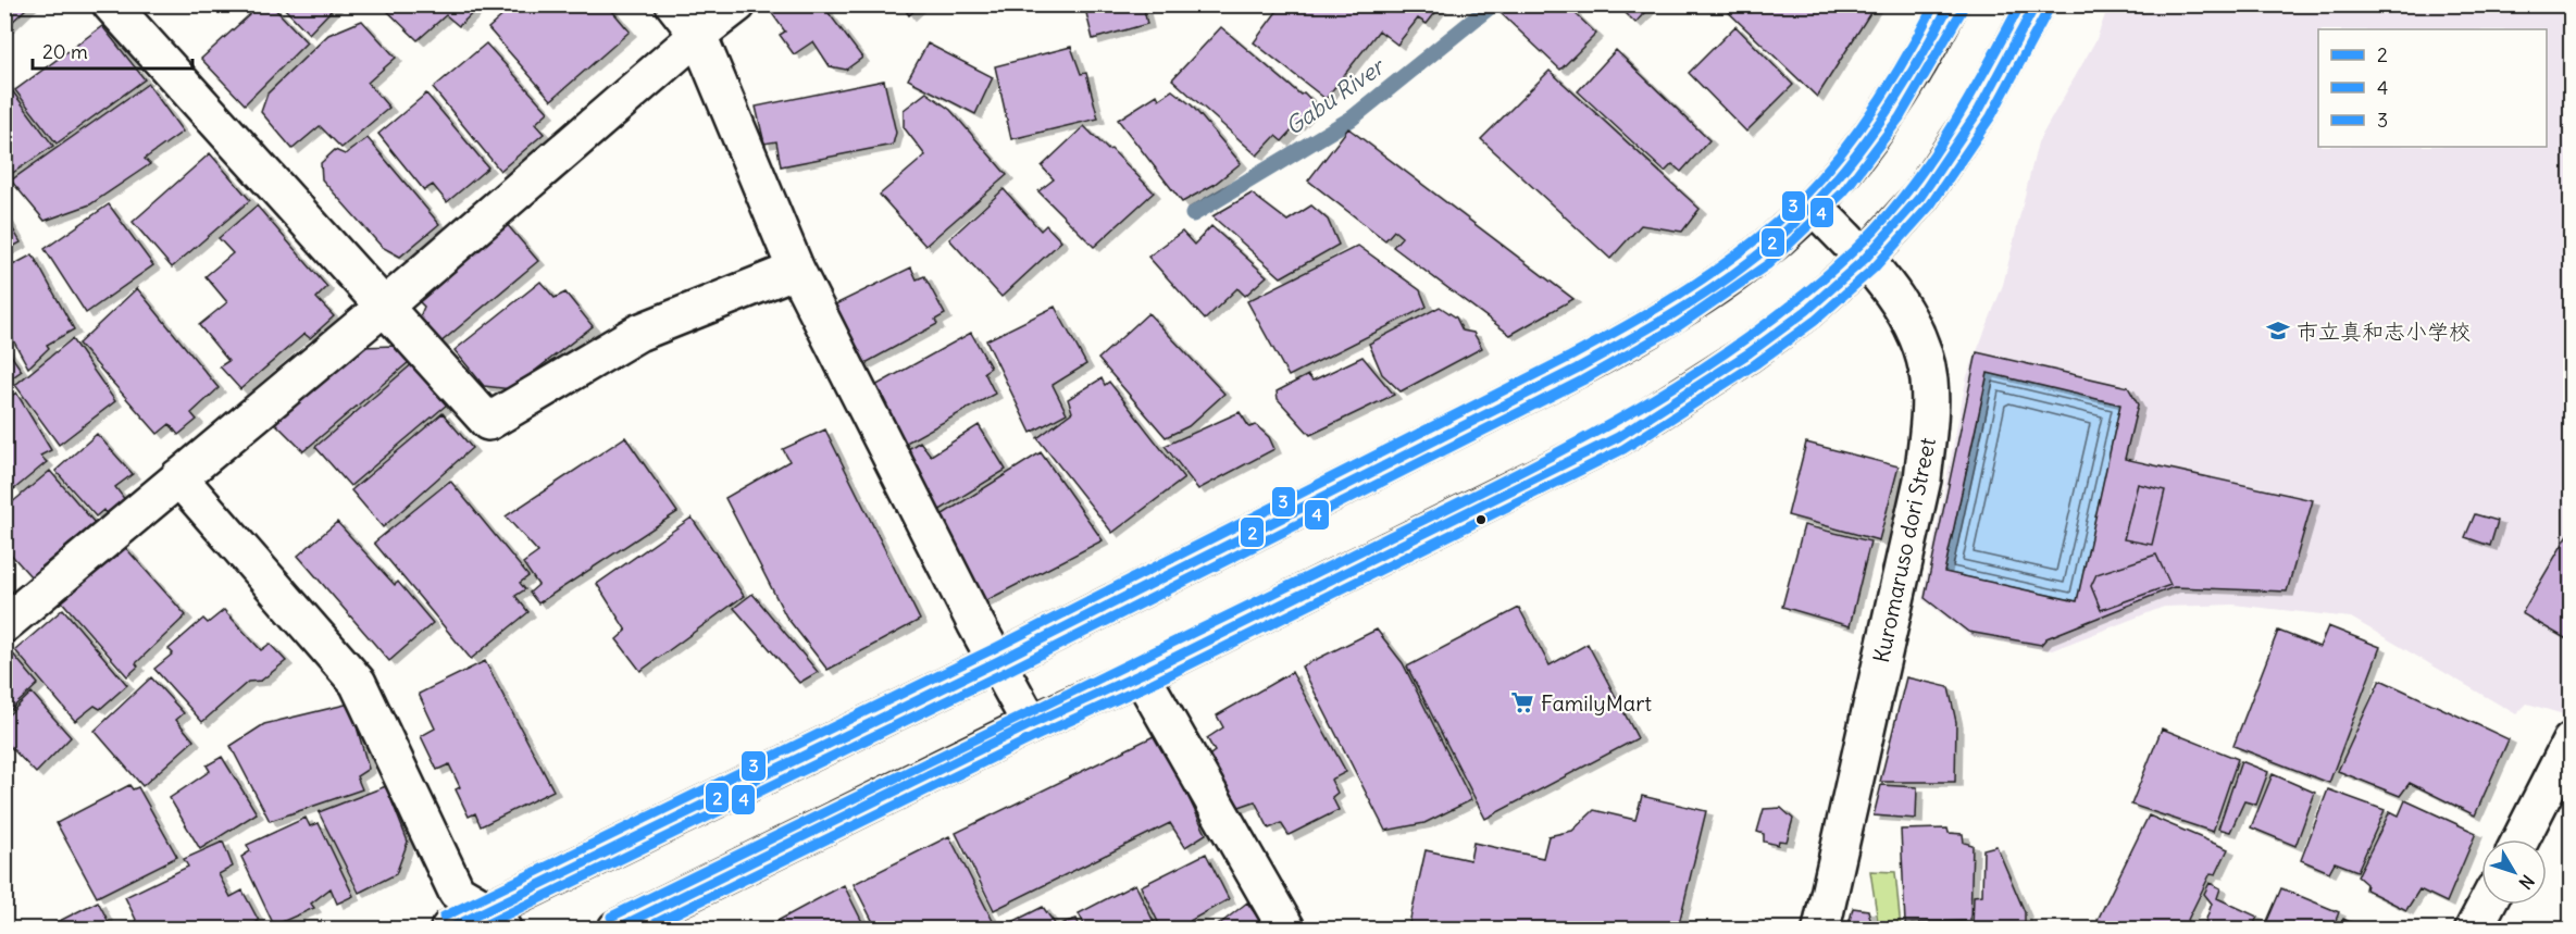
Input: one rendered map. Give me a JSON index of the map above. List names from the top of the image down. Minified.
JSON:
{"streets":{"street":["Kuromaruso dori Street"]},"water":["Gabu River"],"places":{"school or university":["市立真和志小学校"],"supermarket":["FamilyMart"]},"lines":["transit line 2","transit line 3","transit line 4"],"legend":["2","4","3"],"scale_bar":"20 m","north":"bottom right"}
